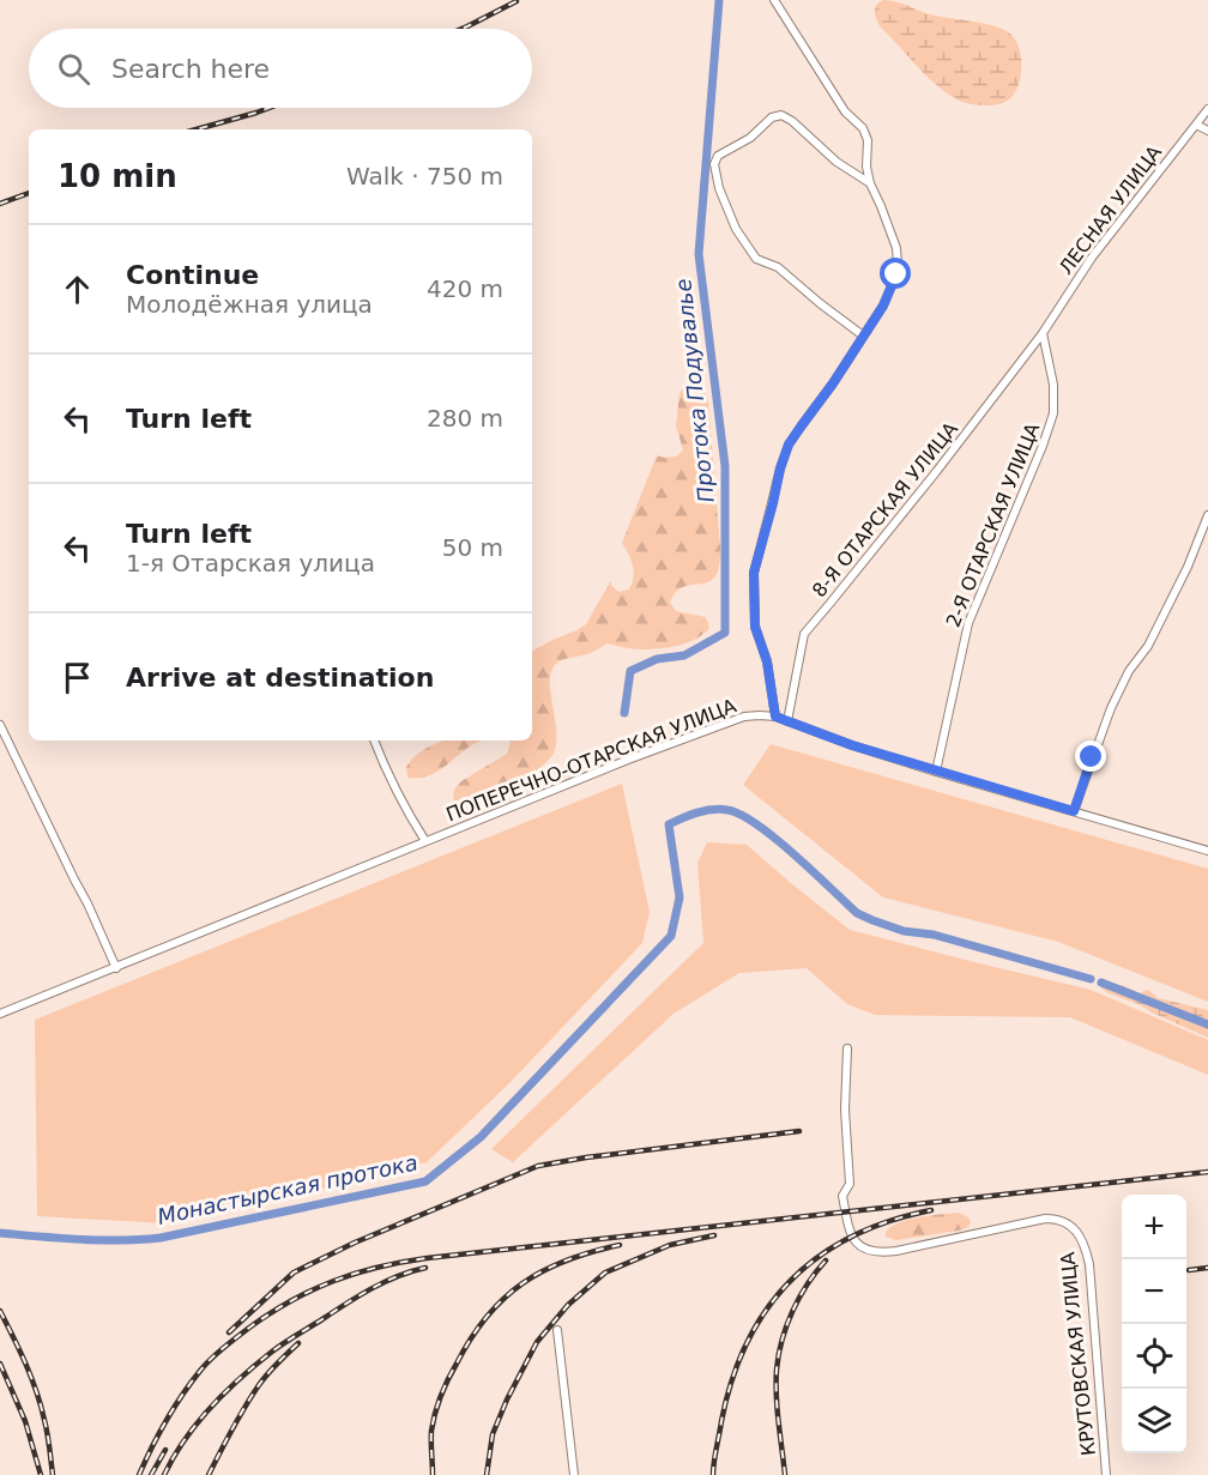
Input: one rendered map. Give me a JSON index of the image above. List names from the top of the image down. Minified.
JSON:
{"streets":{"street":["ЛЕСНАЯ УЛИЦА","8-Я ОТАРСКАЯ УЛИЦА","2-Я ОТАРСКАЯ УЛИЦА","ПОПЕРЕЧНО-ОТАРСКАЯ УЛИЦА","КРУТОВСКАЯ УЛИЦА"]},"crossings":[["ЛЕСНАЯ УЛИЦА","8-Я ОТАРСКАЯ УЛИЦА"],["ЛЕСНАЯ УЛИЦА","2-Я ОТАРСКАЯ УЛИЦА"],["8-Я ОТАРСКАЯ УЛИЦА","2-Я ОТАРСКАЯ УЛИЦА"],["8-Я ОТАРСКАЯ УЛИЦА","ПОПЕРЕЧНО-ОТАРСКАЯ УЛИЦА"],["2-Я ОТАРСКАЯ УЛИЦА","ПОПЕРЕЧНО-ОТАРСКАЯ УЛИЦА"]],"water":["Протока Подувалье","Монастырская протока"],"page":{"search":"Search here","heading":["10 min","Walk · 750 m"],"list":[["Continue","Молодёжная улица","420 m"],["Turn left","280 m"],["Turn left","1-я Отарская улица","50 m"],"Arrive at destination"],"map_buttons":["+","−"]}}
